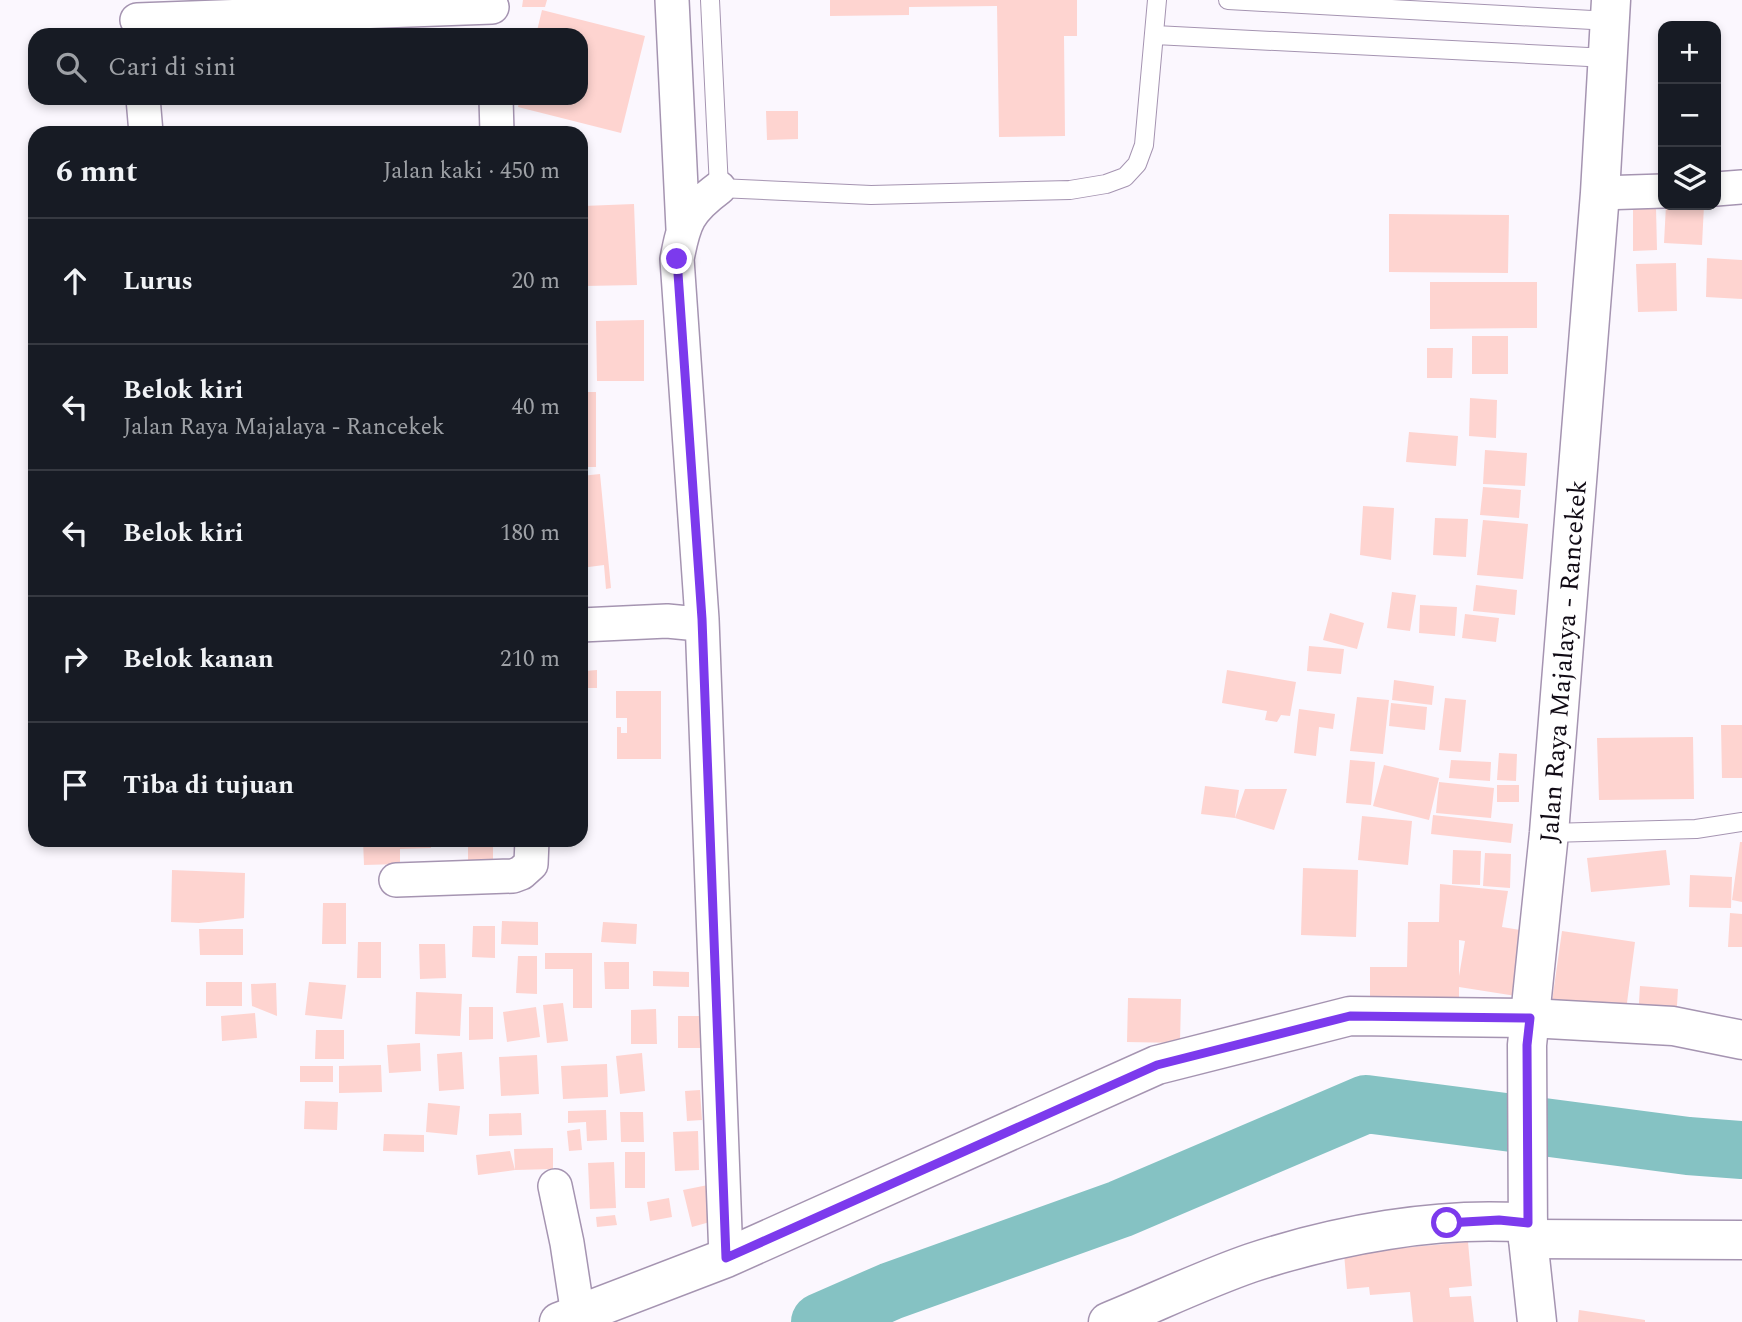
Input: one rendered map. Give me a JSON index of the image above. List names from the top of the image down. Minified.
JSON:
{"streets":{"street":["Jalan Raya Majalaya - Rancekek"]},"page":{"map_buttons":["+","−"],"search":"Cari di sini","heading":["6 mnt","Jalan kaki · 450 m"],"list":[["Lurus","20 m"],["Belok kiri","Jalan Raya Majalaya - Rancekek","40 m"],["Belok kiri","180 m"],["Belok kanan","210 m"],"Tiba di tujuan"]}}
